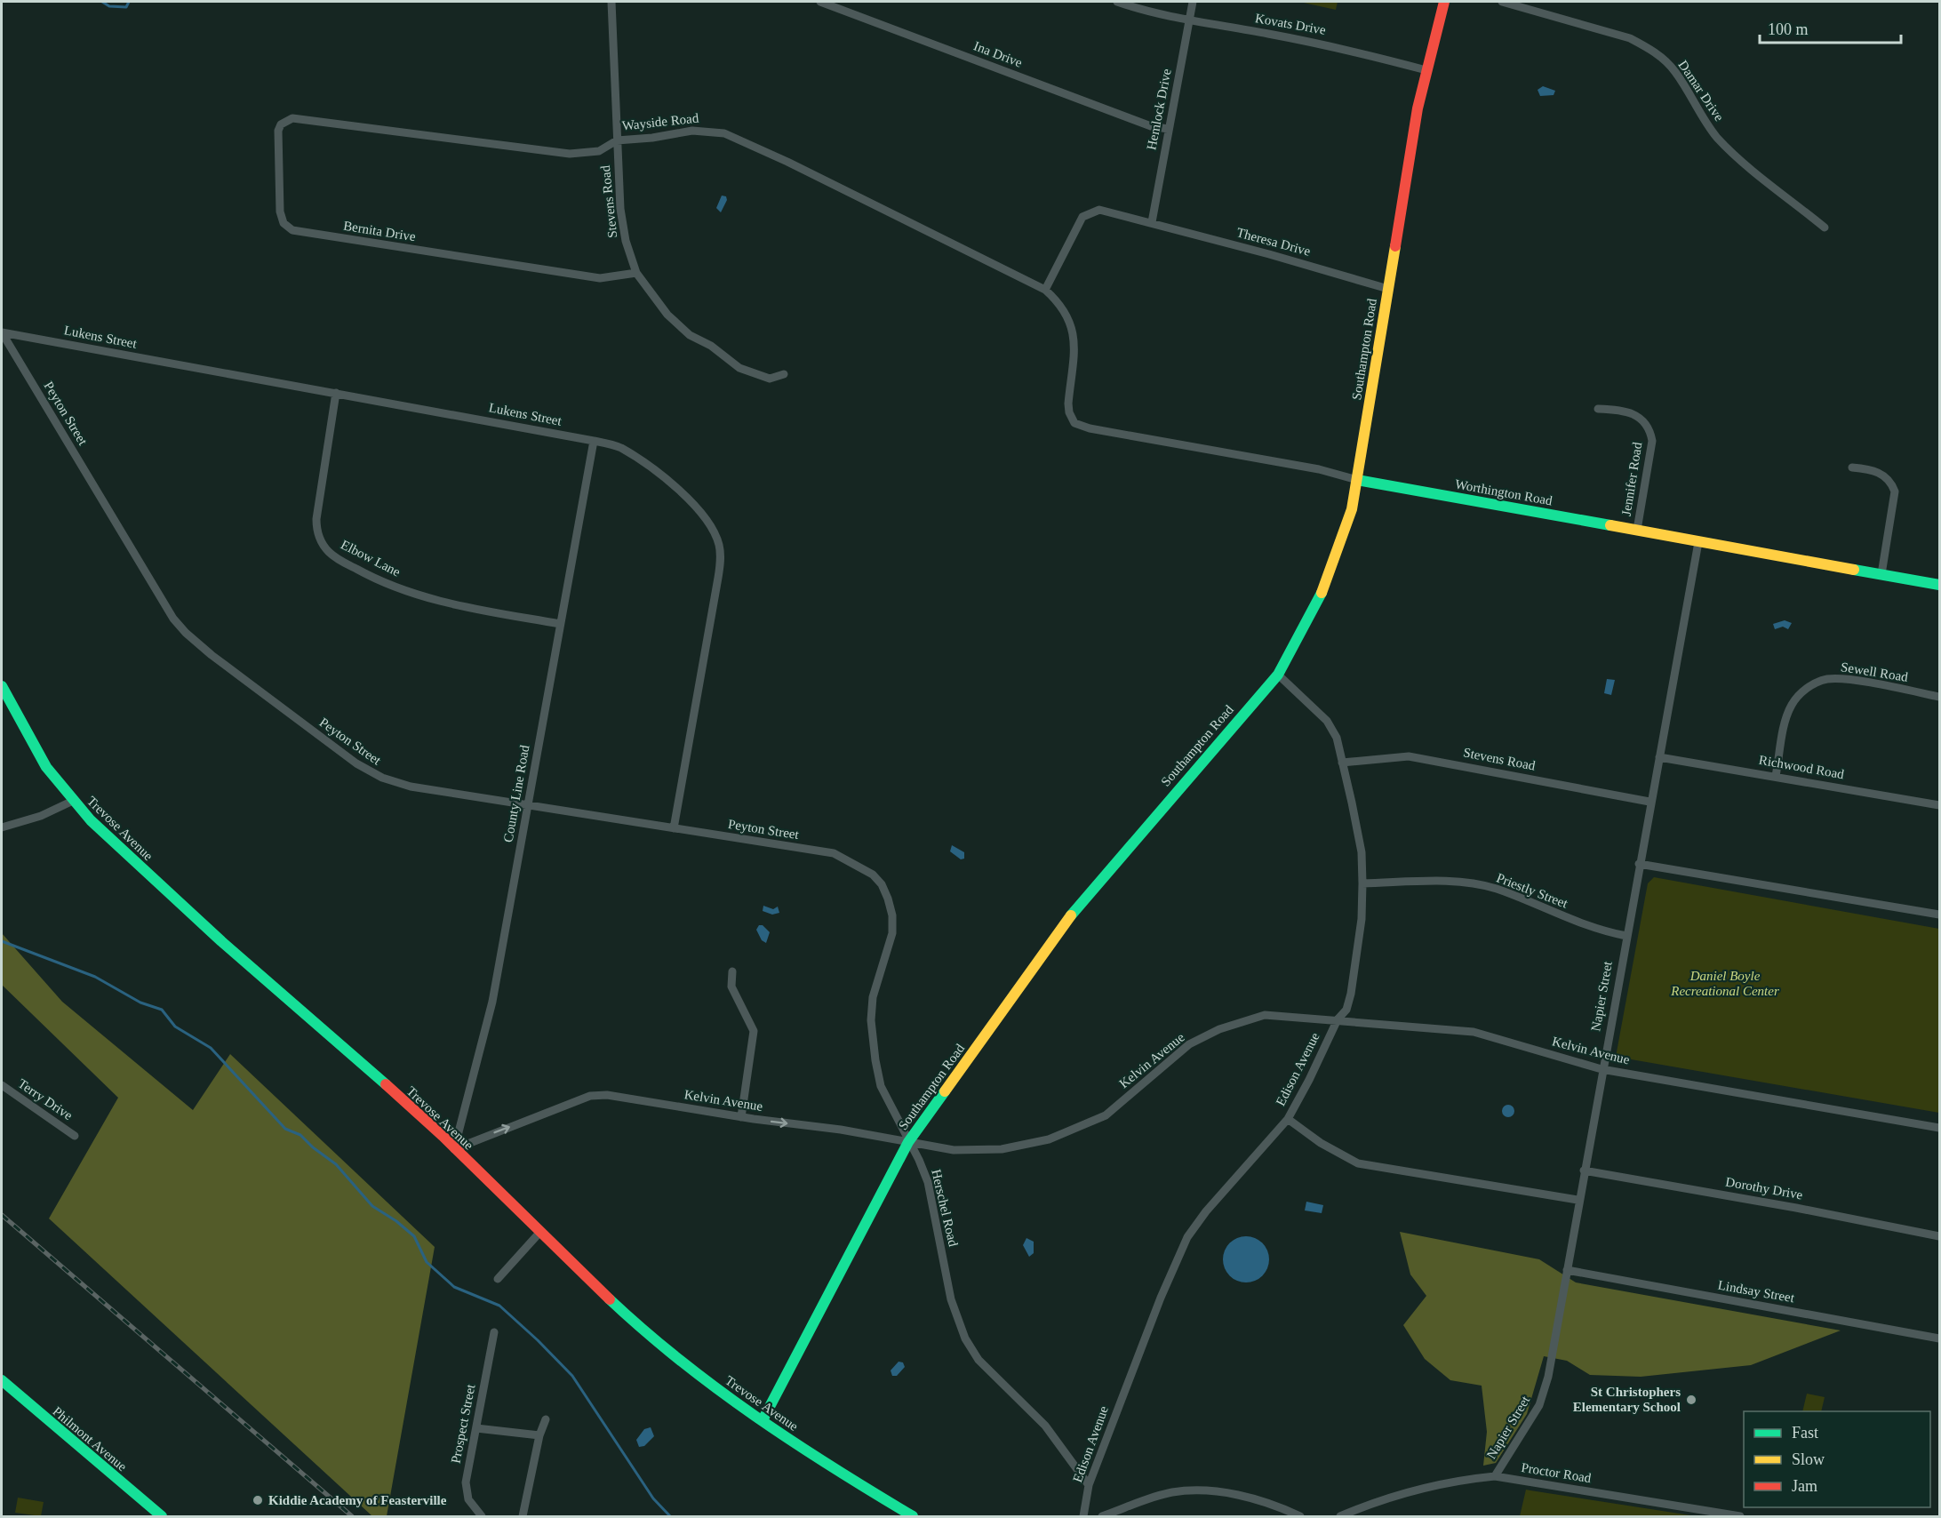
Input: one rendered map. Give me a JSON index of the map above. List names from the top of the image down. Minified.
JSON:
{"streets":{"street":["Kovats Drive","Ina Drive","Damar Drive","Hemlock Drive","Wayside Road","Stevens Road","Bernita Drive","Theresa Drive","Lukens Street","Southampton Road","Peyton Street","Jennifer Road","Worthington Road","Elbow Lane","Sewell Road","Richwood Road","County Line Road","Trevose Avenue","Priestly Street","Napier Street","Kelvin Avenue","Edison Avenue","Terry Drive","Dorothy Drive","Herschel Road","Lindsay Street","Prospect Street","Philmont Avenue","Proctor Road"]},"crossings":[["Kovats Drive","Hemlock Drive"],["Kovats Drive","Southampton Road"],["Ina Drive","Hemlock Drive"],["Hemlock Drive","Theresa Drive"],["Wayside Road","Stevens Road"],["Wayside Road","Bernita Drive"],["Wayside Road","Worthington Road"],["Stevens Road","Bernita Drive"],["Stevens Road","Napier Street"],["Stevens Road","Edison Avenue"],["Theresa Drive","Southampton Road"],["Lukens Street","Peyton Street"],["Lukens Street","Elbow Lane"],["Lukens Street","County Line Road"],["Southampton Road","Worthington Road"],["Southampton Road","Trevose Avenue"],["Southampton Road","Kelvin Avenue"],["Southampton Road","Edison Avenue"],["Southampton Road","Herschel Road"],["Peyton Street","County Line Road"],["Peyton Street","Herschel Road"],["Jennifer Road","Worthington Road"],["Worthington Road","Napier Street"],["Elbow Lane","County Line Road"],["Sewell Road","Richwood Road"],["Richwood Road","Napier Street"],["County Line Road","Trevose Avenue"],["County Line Road","Kelvin Avenue"],["Trevose Avenue","Kelvin Avenue"],["Priestly Street","Napier Street"],["Priestly Street","Edison Avenue"],["Napier Street","Kelvin Avenue"],["Napier Street","Dorothy Drive"],["Napier Street","Lindsay Street"],["Napier Street","Proctor Road"],["Kelvin Avenue","Edison Avenue"],["Kelvin Avenue","Herschel Road"],["Edison Avenue","Herschel Road"]],"parks":["Daniel Boyle Recreational Center"],"places":["St Christophers Elementary School","Kiddie Academy of Feasterville"],"legend":["Fast","Slow","Jam"],"scale_bar":"100 m"}
